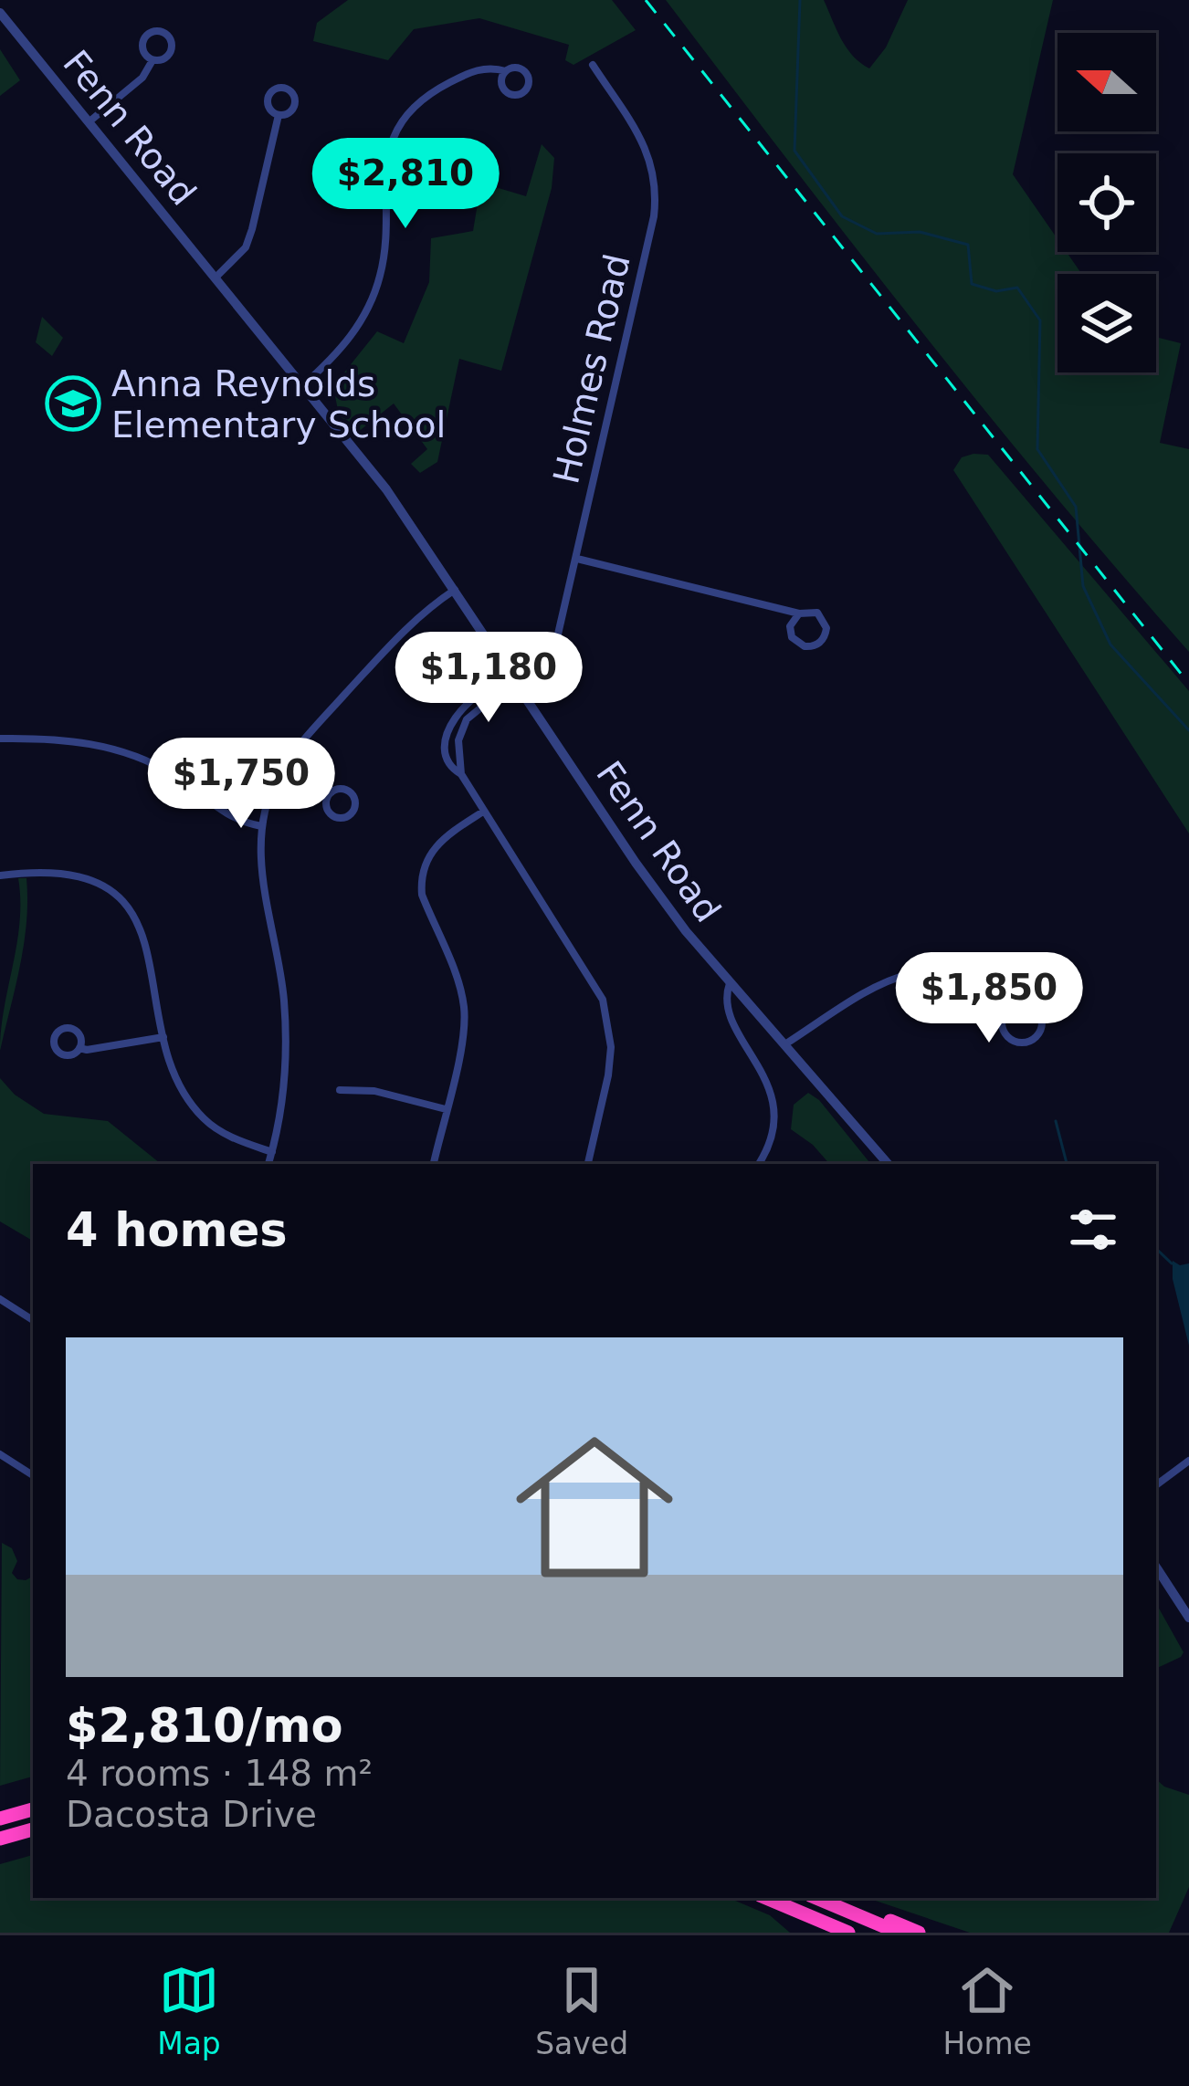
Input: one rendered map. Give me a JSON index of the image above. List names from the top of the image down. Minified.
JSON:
{"streets":{"street":["Fenn Road","Holmes Road"]},"crossings":[["Fenn Road","Holmes Road"]],"places":{"school or university":["Anna Reynolds Elementary School"]},"north":"left","page":{"price":["$2,810","$1,180","$1,750","$1,850"],"heading":"4 homes","list":[{"name":"$2,810/mo","note":"4 rooms · 148 m² · Dacosta Drive"}],"tabs":["Map","Saved","Home"]}}
